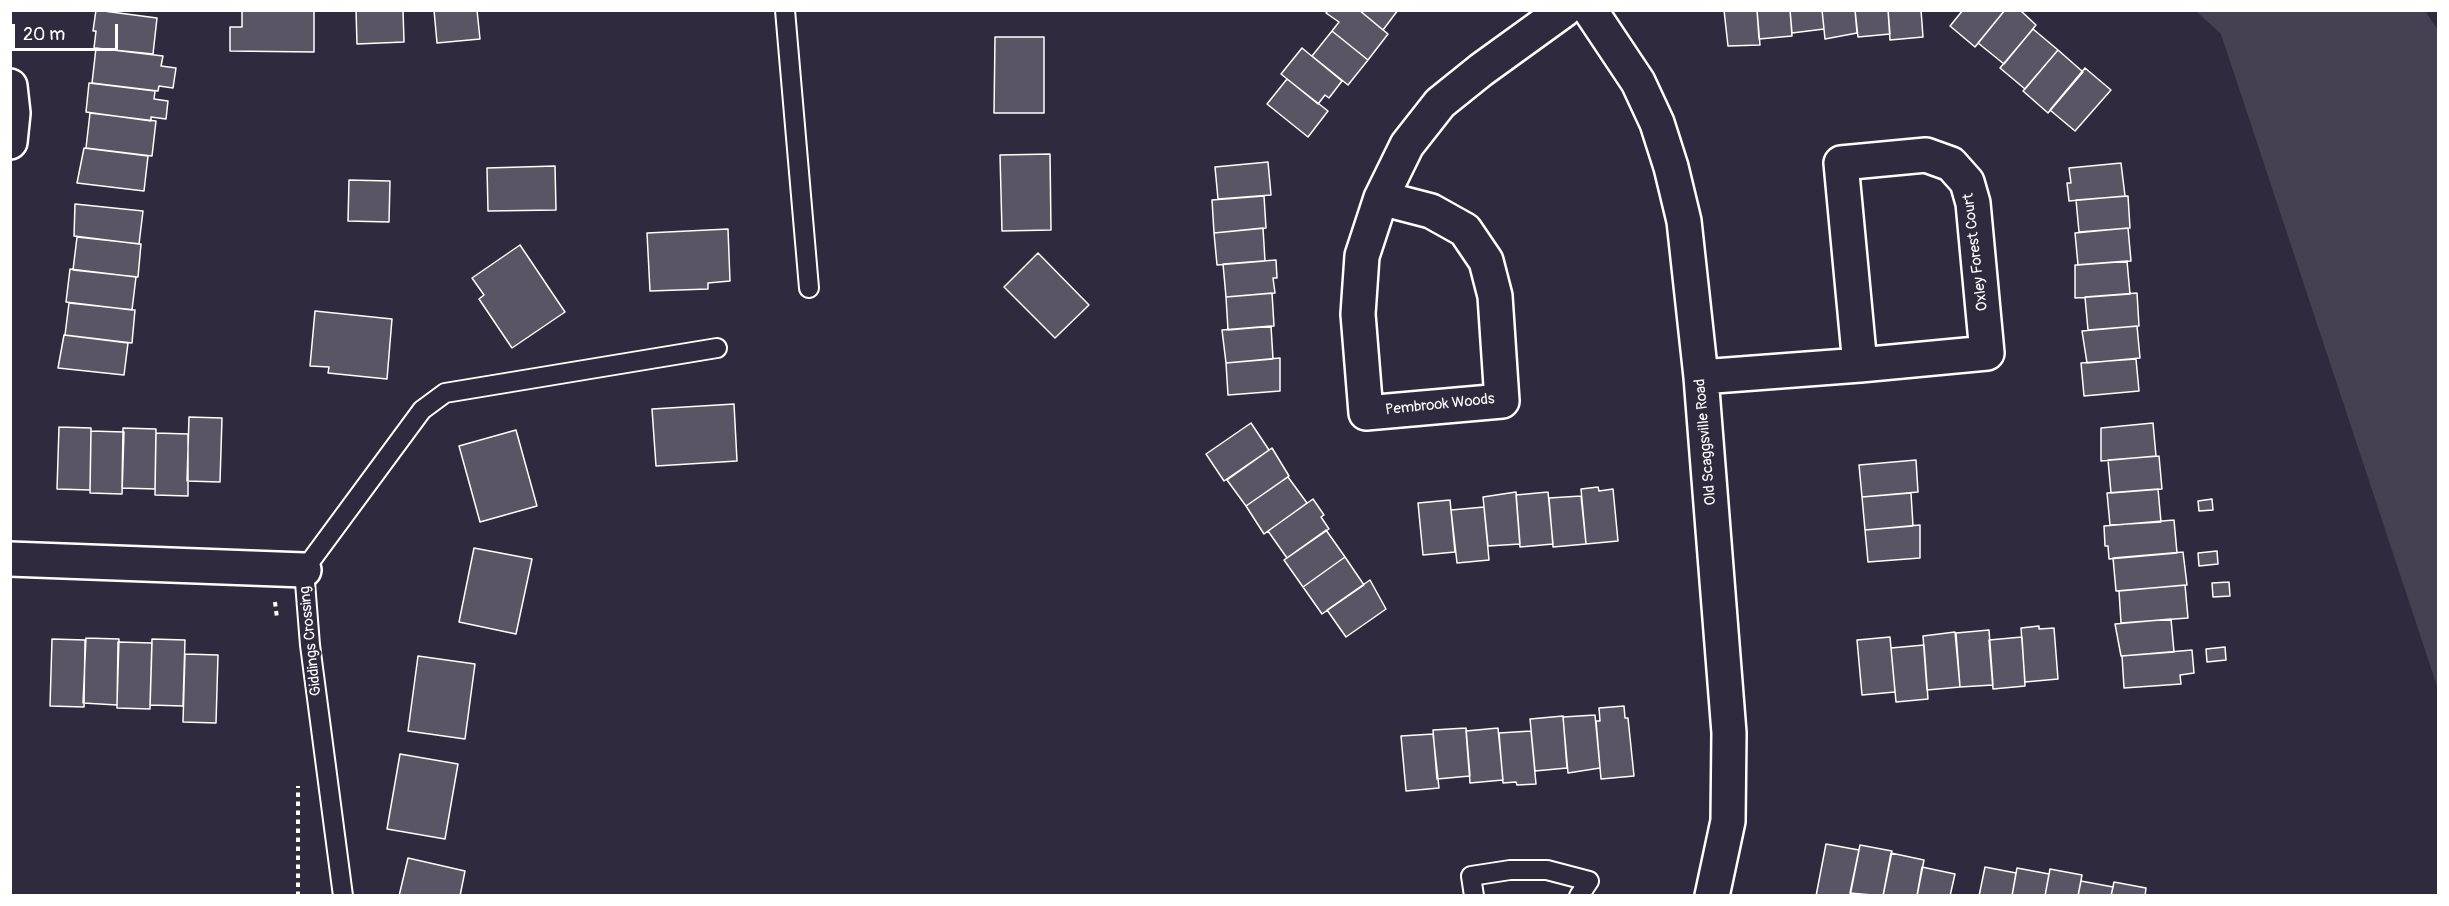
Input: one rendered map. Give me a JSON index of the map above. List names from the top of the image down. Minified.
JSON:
{"streets":{"street":["Oxley Forest Court","Pembrook Woods","Old Scaggsville Road","Giddings Crossing"]},"crossings":[["Oxley Forest Court","Old Scaggsville Road"]],"scale_bar":"20 m"}
